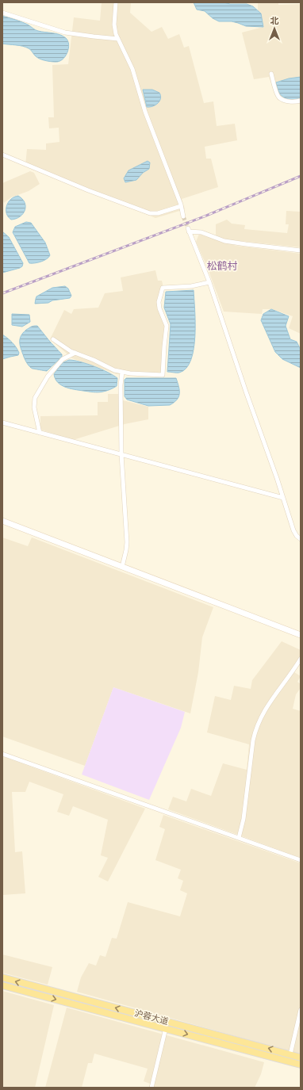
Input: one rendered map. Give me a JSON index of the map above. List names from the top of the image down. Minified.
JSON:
{"streets":{"main road":["沪蓉大道"]},"districts":["松鹤村"],"north":"top"}
